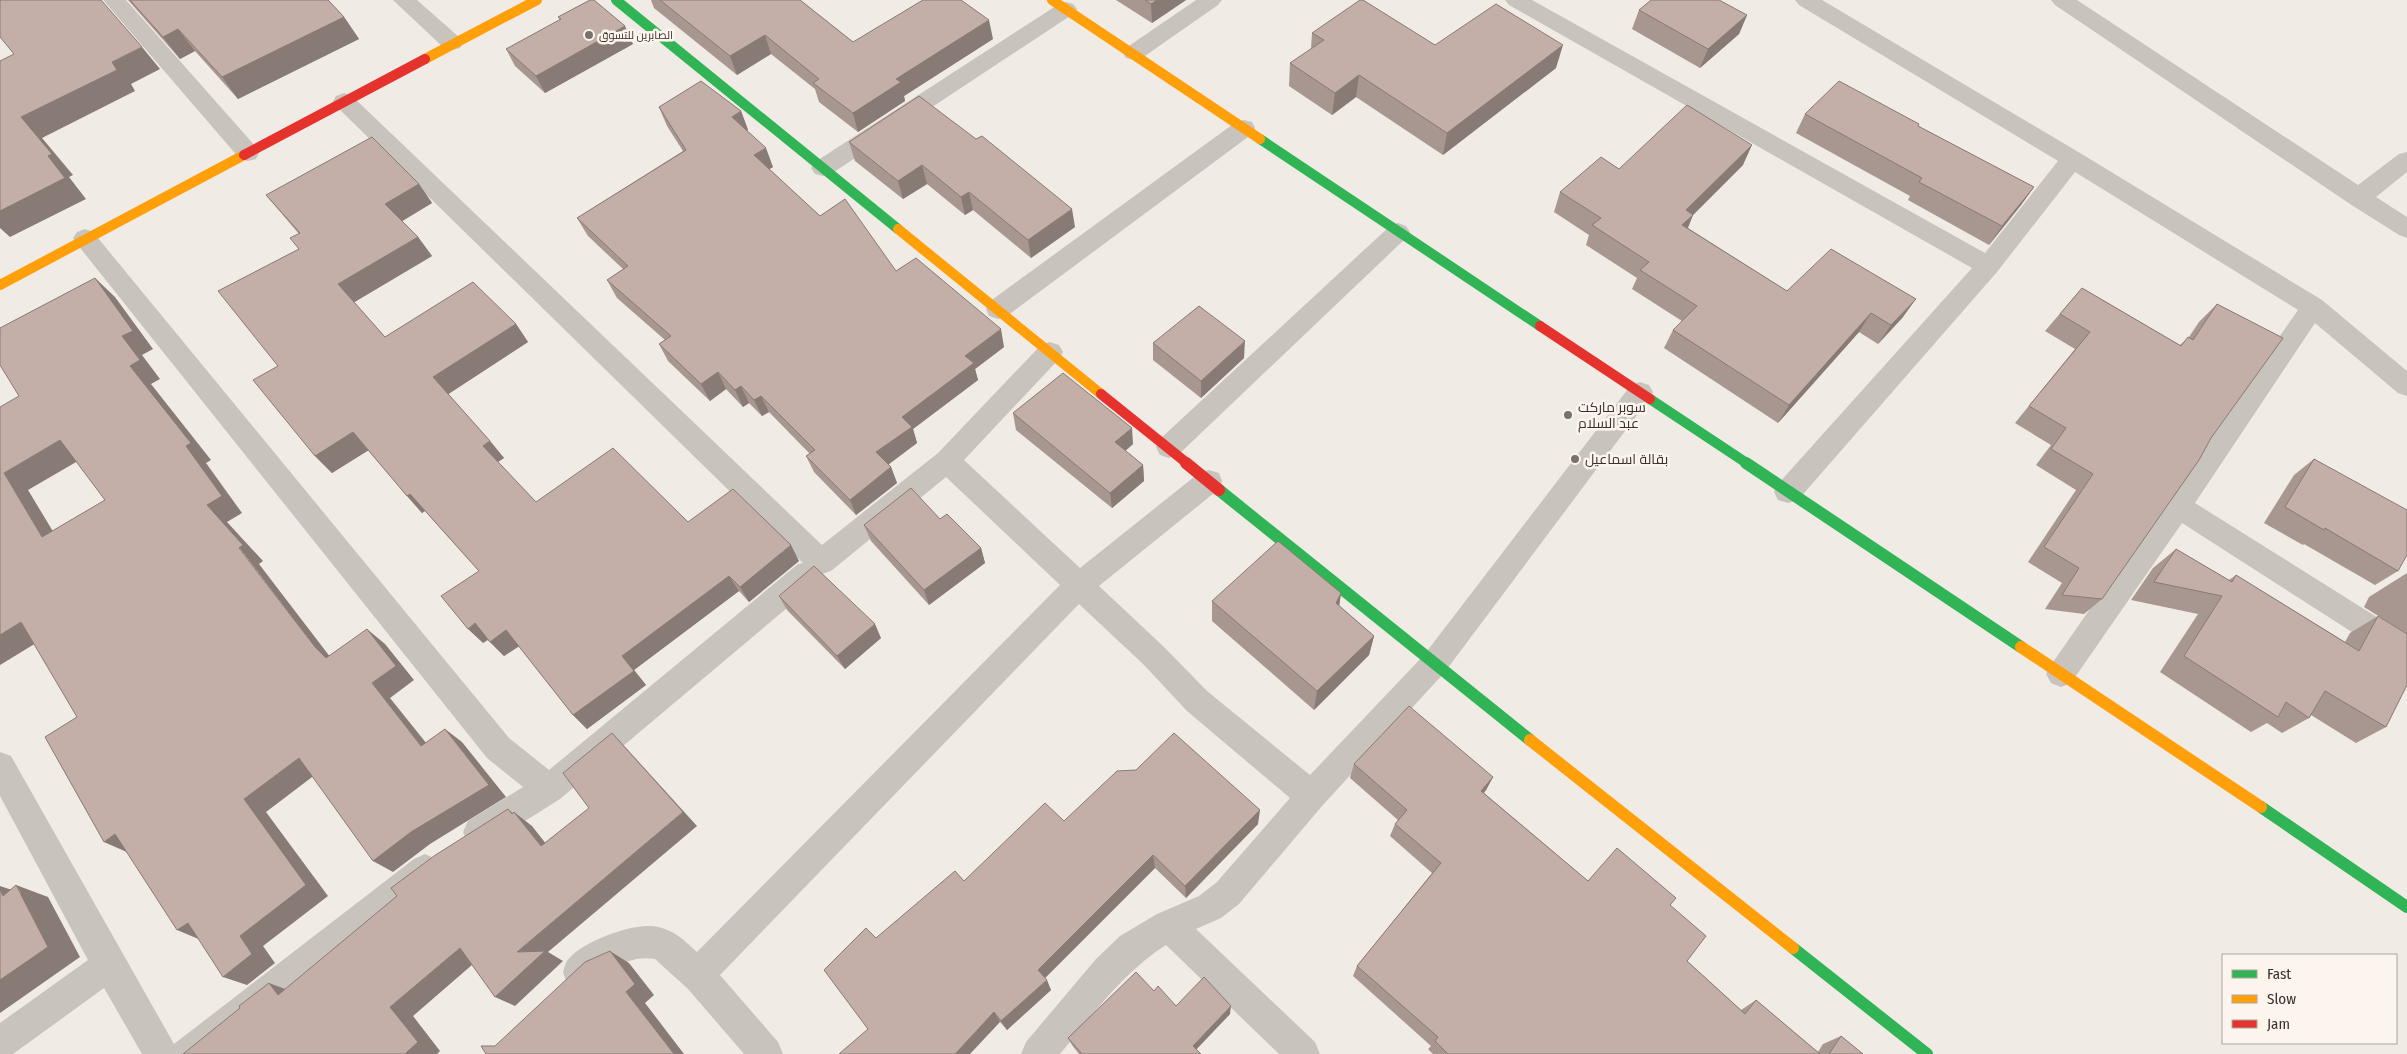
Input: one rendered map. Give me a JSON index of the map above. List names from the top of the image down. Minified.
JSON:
{"places":["الصابرين للتسوق","سوبر ماركت عبد السلام","بقالة اسماعيل"],"legend":["Fast","Slow","Jam"]}
